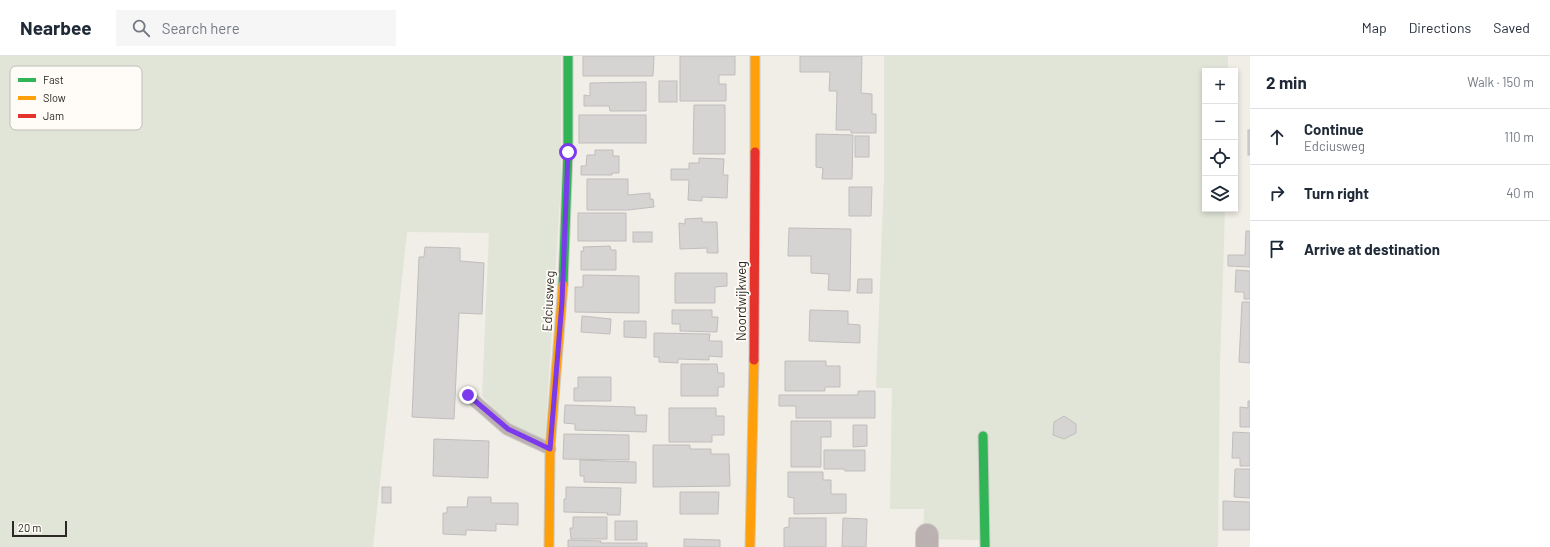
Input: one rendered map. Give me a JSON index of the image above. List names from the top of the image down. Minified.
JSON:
{"streets":{"street":["Edciusweg","Noordwijkweg"]},"legend":["Fast","Slow","Jam"],"scale_bar":"20 m","page":{"header":"Nearbee","search":"Search here","nav":["Map","Directions","Saved"],"heading":["2 min","Walk · 150 m"],"map_buttons":["+","−"],"list":[["Continue","Edciusweg","110 m"],["Turn right","40 m"],"Arrive at destination"],"scale":"20 m"}}
